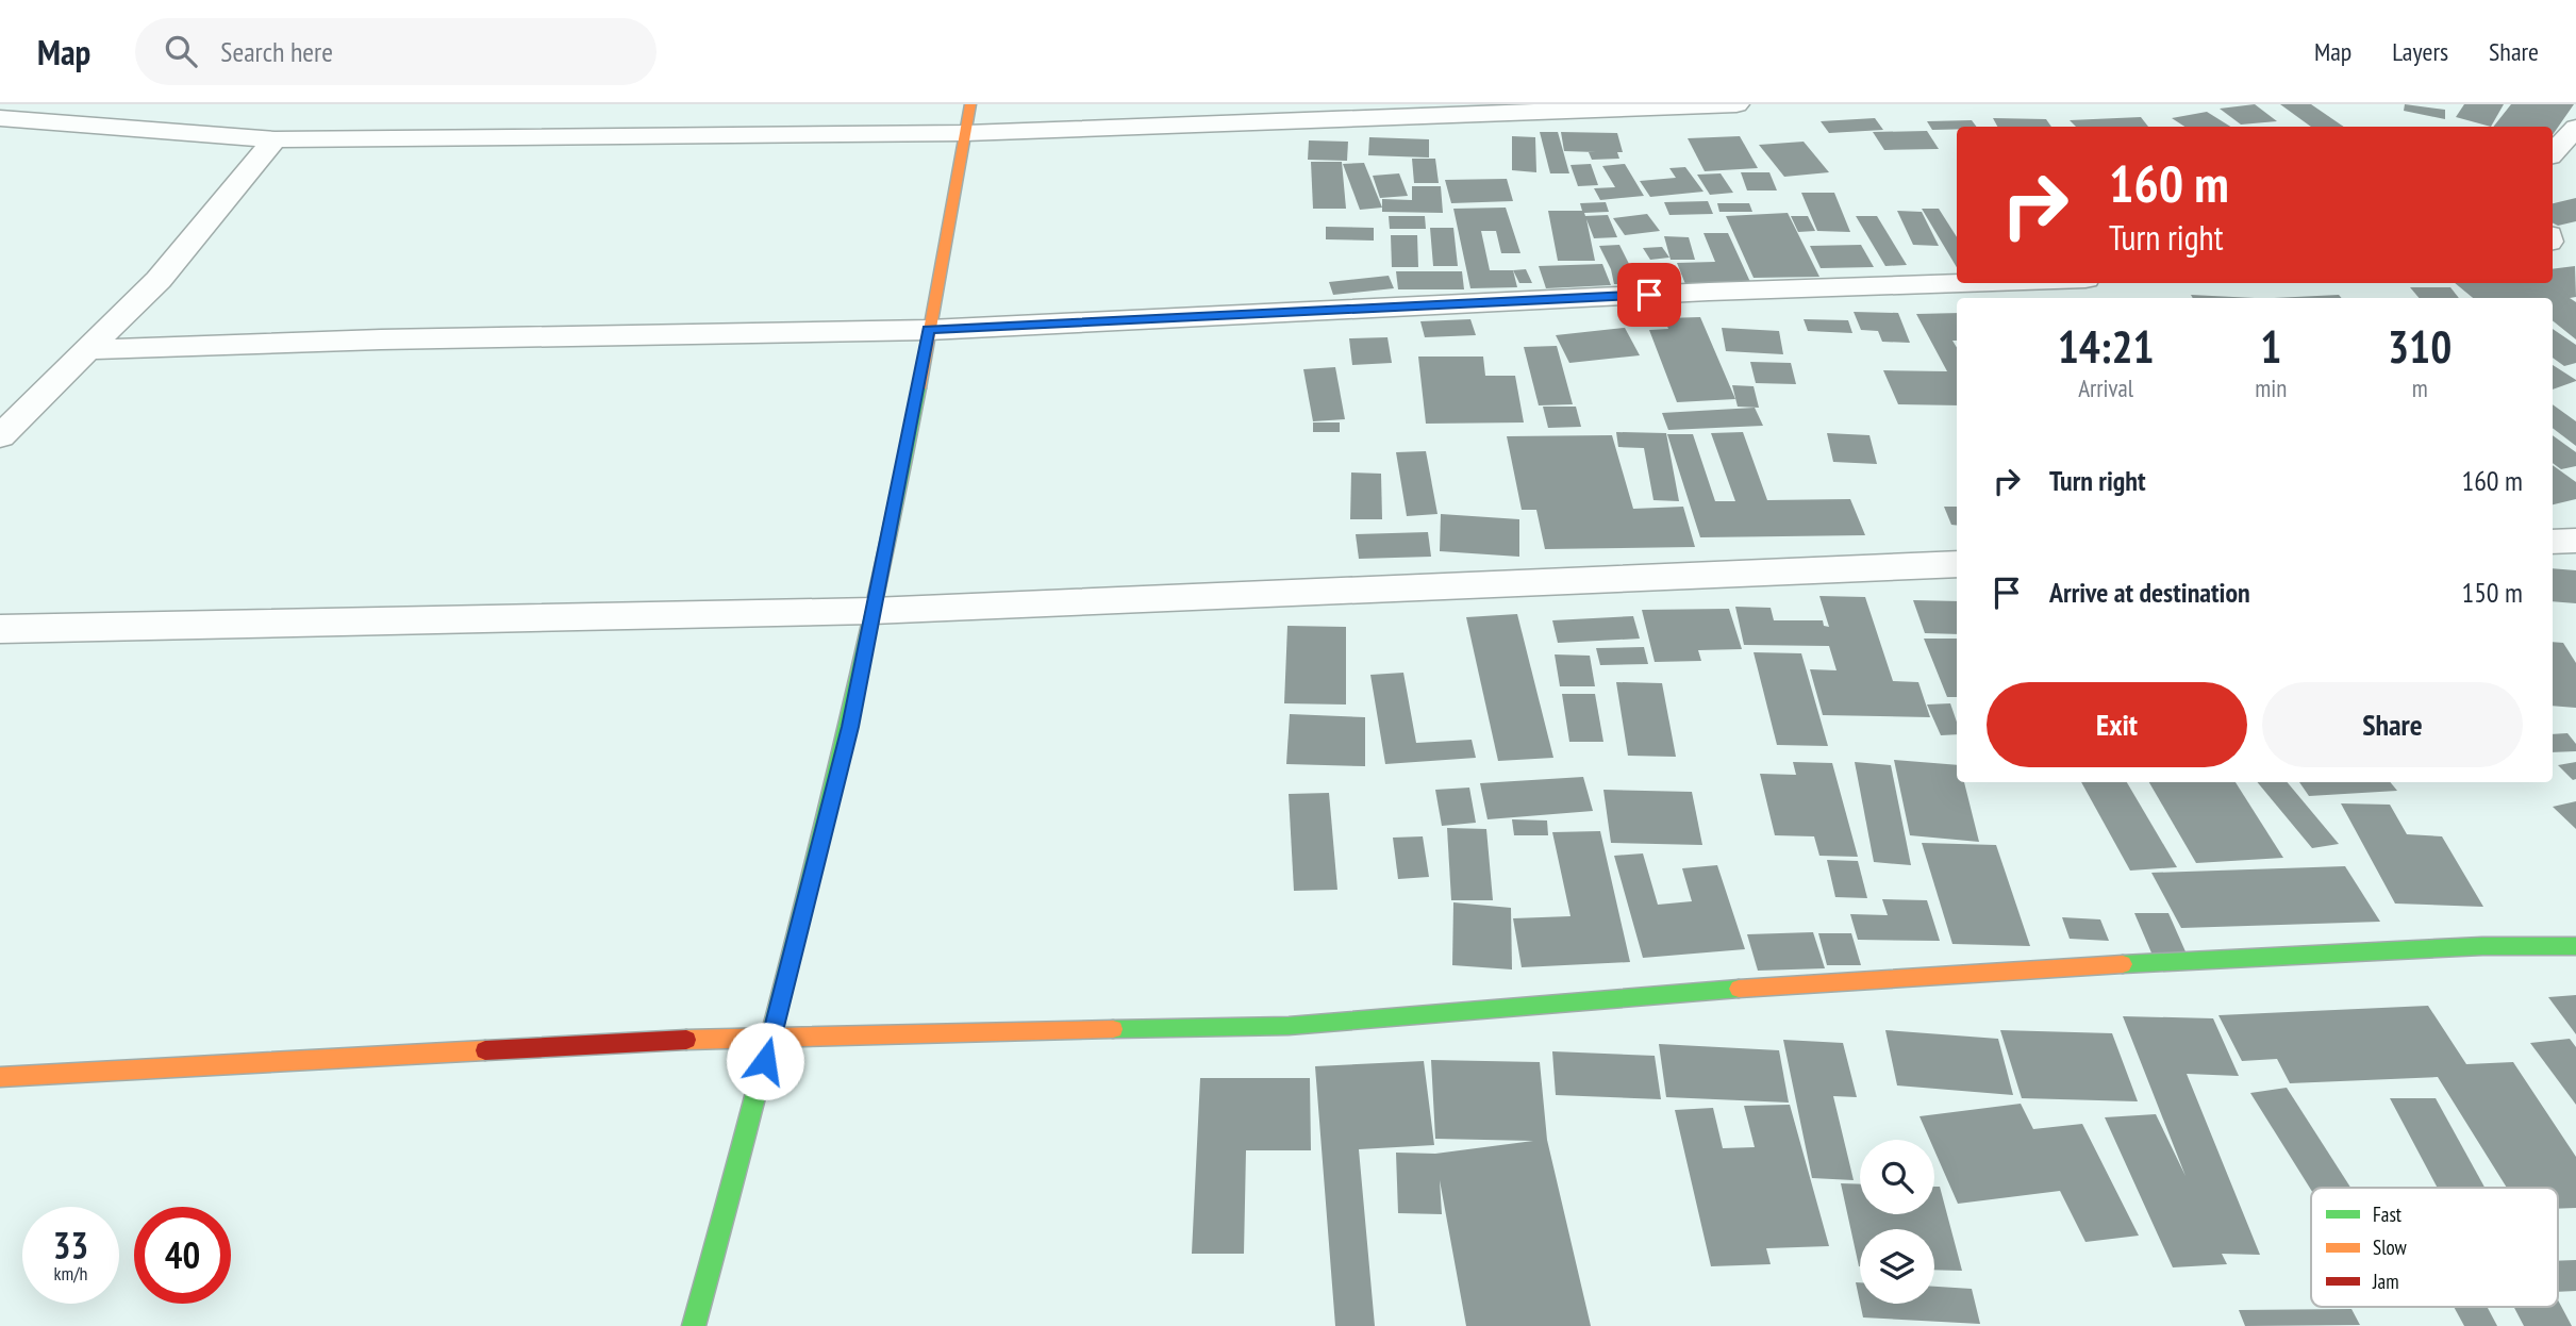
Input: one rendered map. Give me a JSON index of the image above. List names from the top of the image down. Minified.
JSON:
{"legend":["Fast","Slow","Jam"],"page":{"header":"Map","search":"Search here","nav":["Map","Layers","Share"],"turn":["160 m","Turn right"],"eta":["14:21","Arrival","1","min","310","m"],"list":[{"name":"Turn right","value":"160 m"},{"name":"Arrive at destination","value":"150 m"}],"buttons":["Exit","Share"],"speed":"33 km/h","limit":"40"}}
